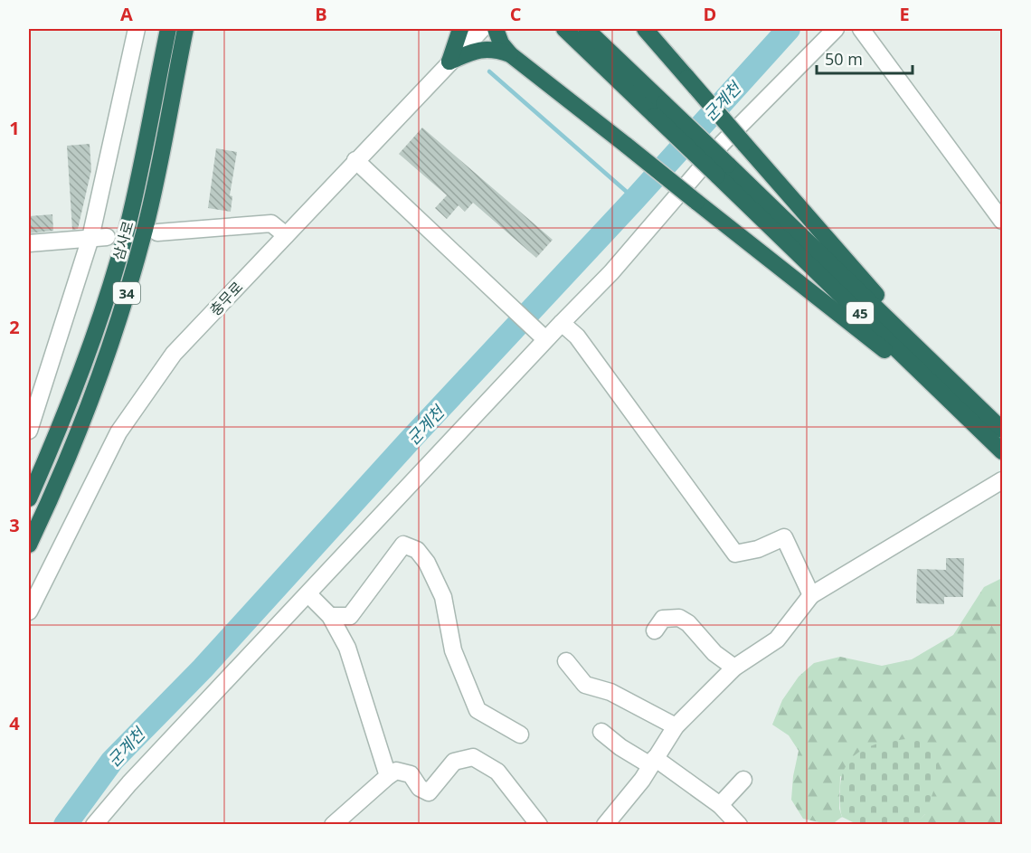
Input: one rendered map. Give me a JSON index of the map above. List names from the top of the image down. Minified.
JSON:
{"streets":{"highway":["삼사로","34","45"],"street":["충무로"]},"water":["군계천"],"scale_bar":"50 m","grid":{"columns":["A","B","C","D","E"],"rows":["1","2","3","4"]}}
